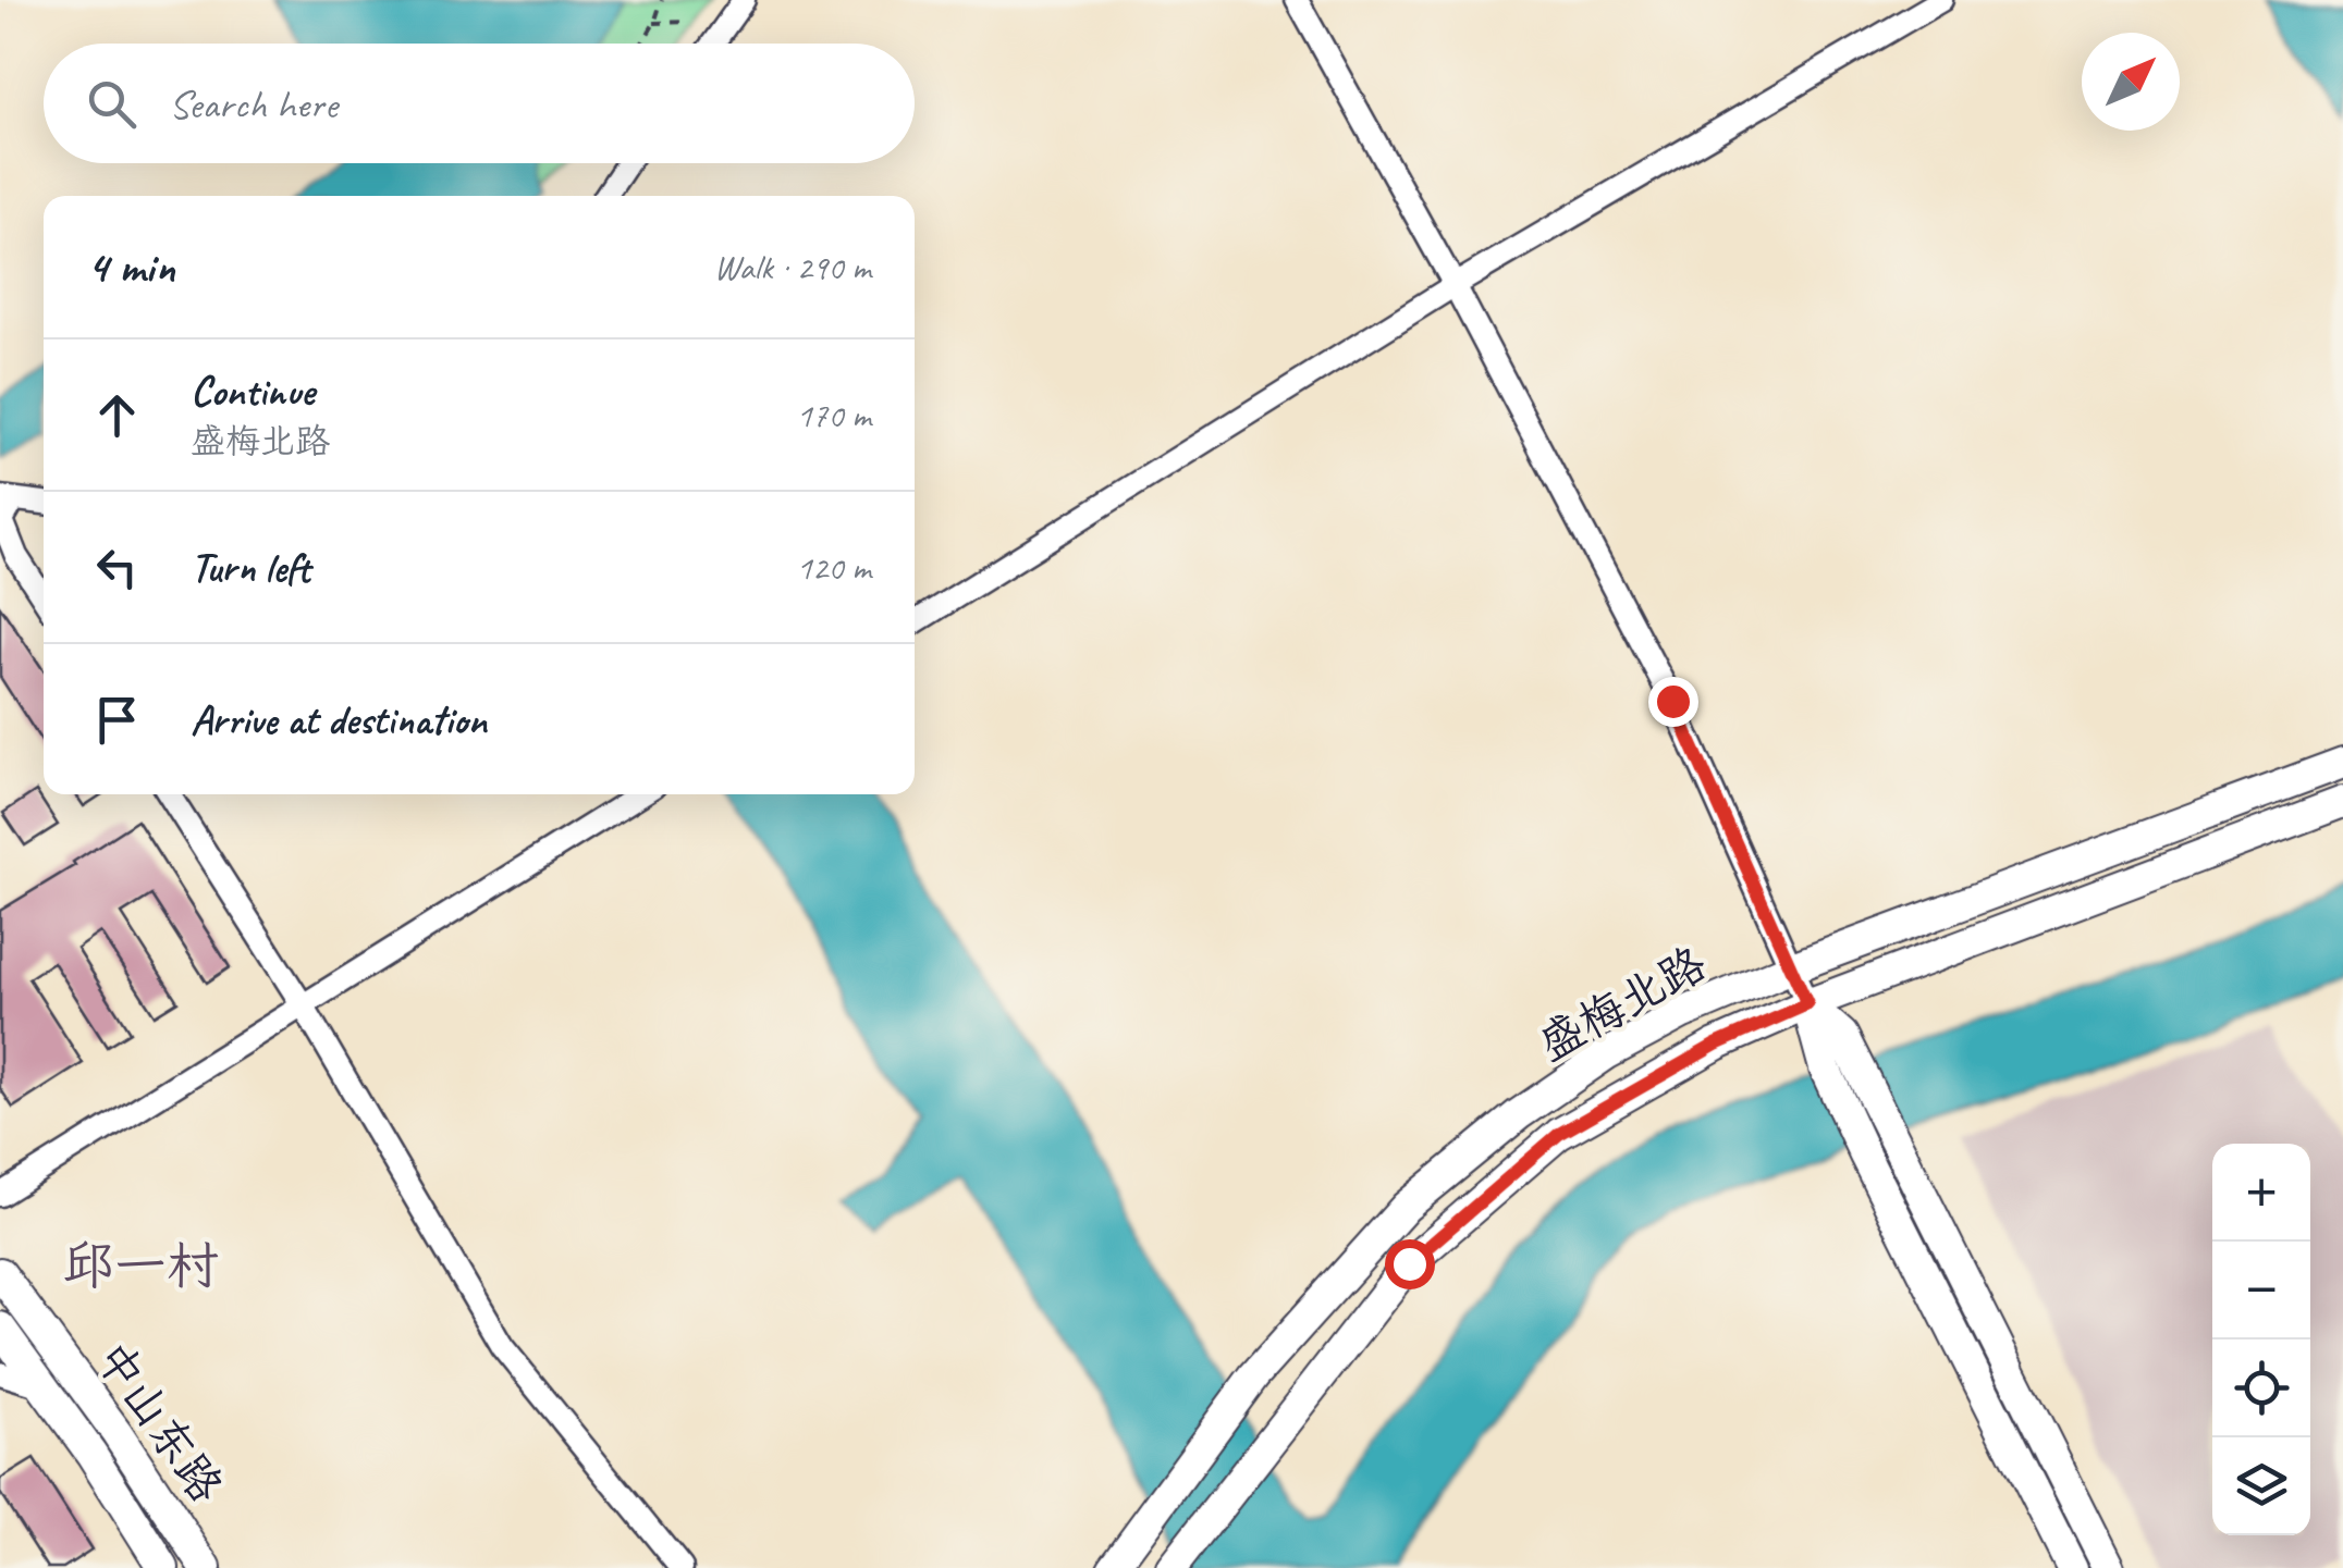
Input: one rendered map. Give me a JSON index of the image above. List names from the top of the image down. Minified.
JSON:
{"streets":{"main road":["盛梅北路","中山东路"]},"districts":["邱一村"],"north":"top right","page":{"search":"Search here","heading":["4 min","Walk · 290 m"],"list":[["Continue","盛梅北路","170 m"],["Turn left","120 m"],"Arrive at destination"],"map_buttons":["+","−"]}}
